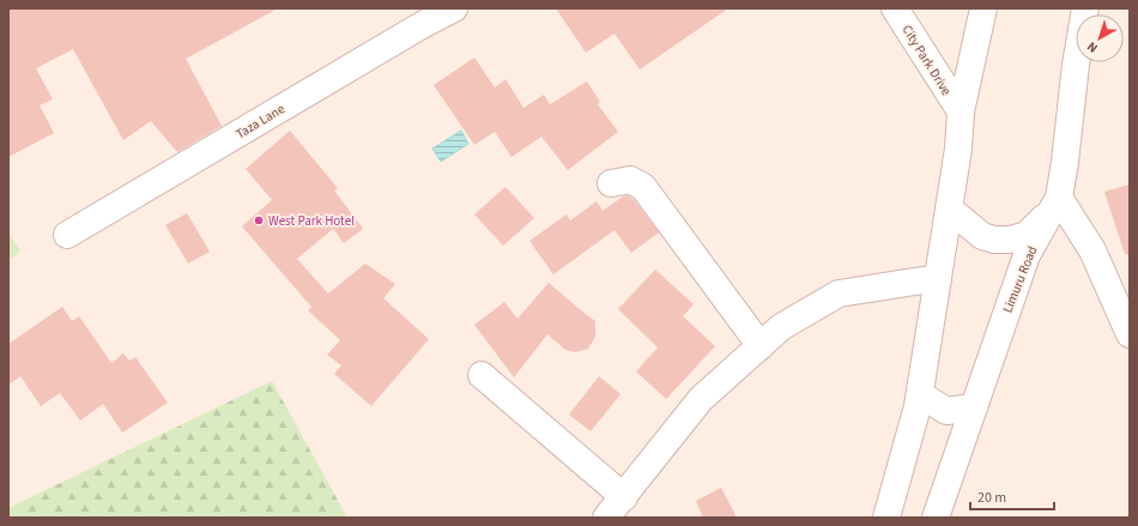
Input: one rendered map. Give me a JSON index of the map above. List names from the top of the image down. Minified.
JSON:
{"streets":{"street":["City Park Drive","Taza Lane","Limuru Road"]},"places":["West Park Hotel"],"scale_bar":"20 m","north":"bottom left"}
